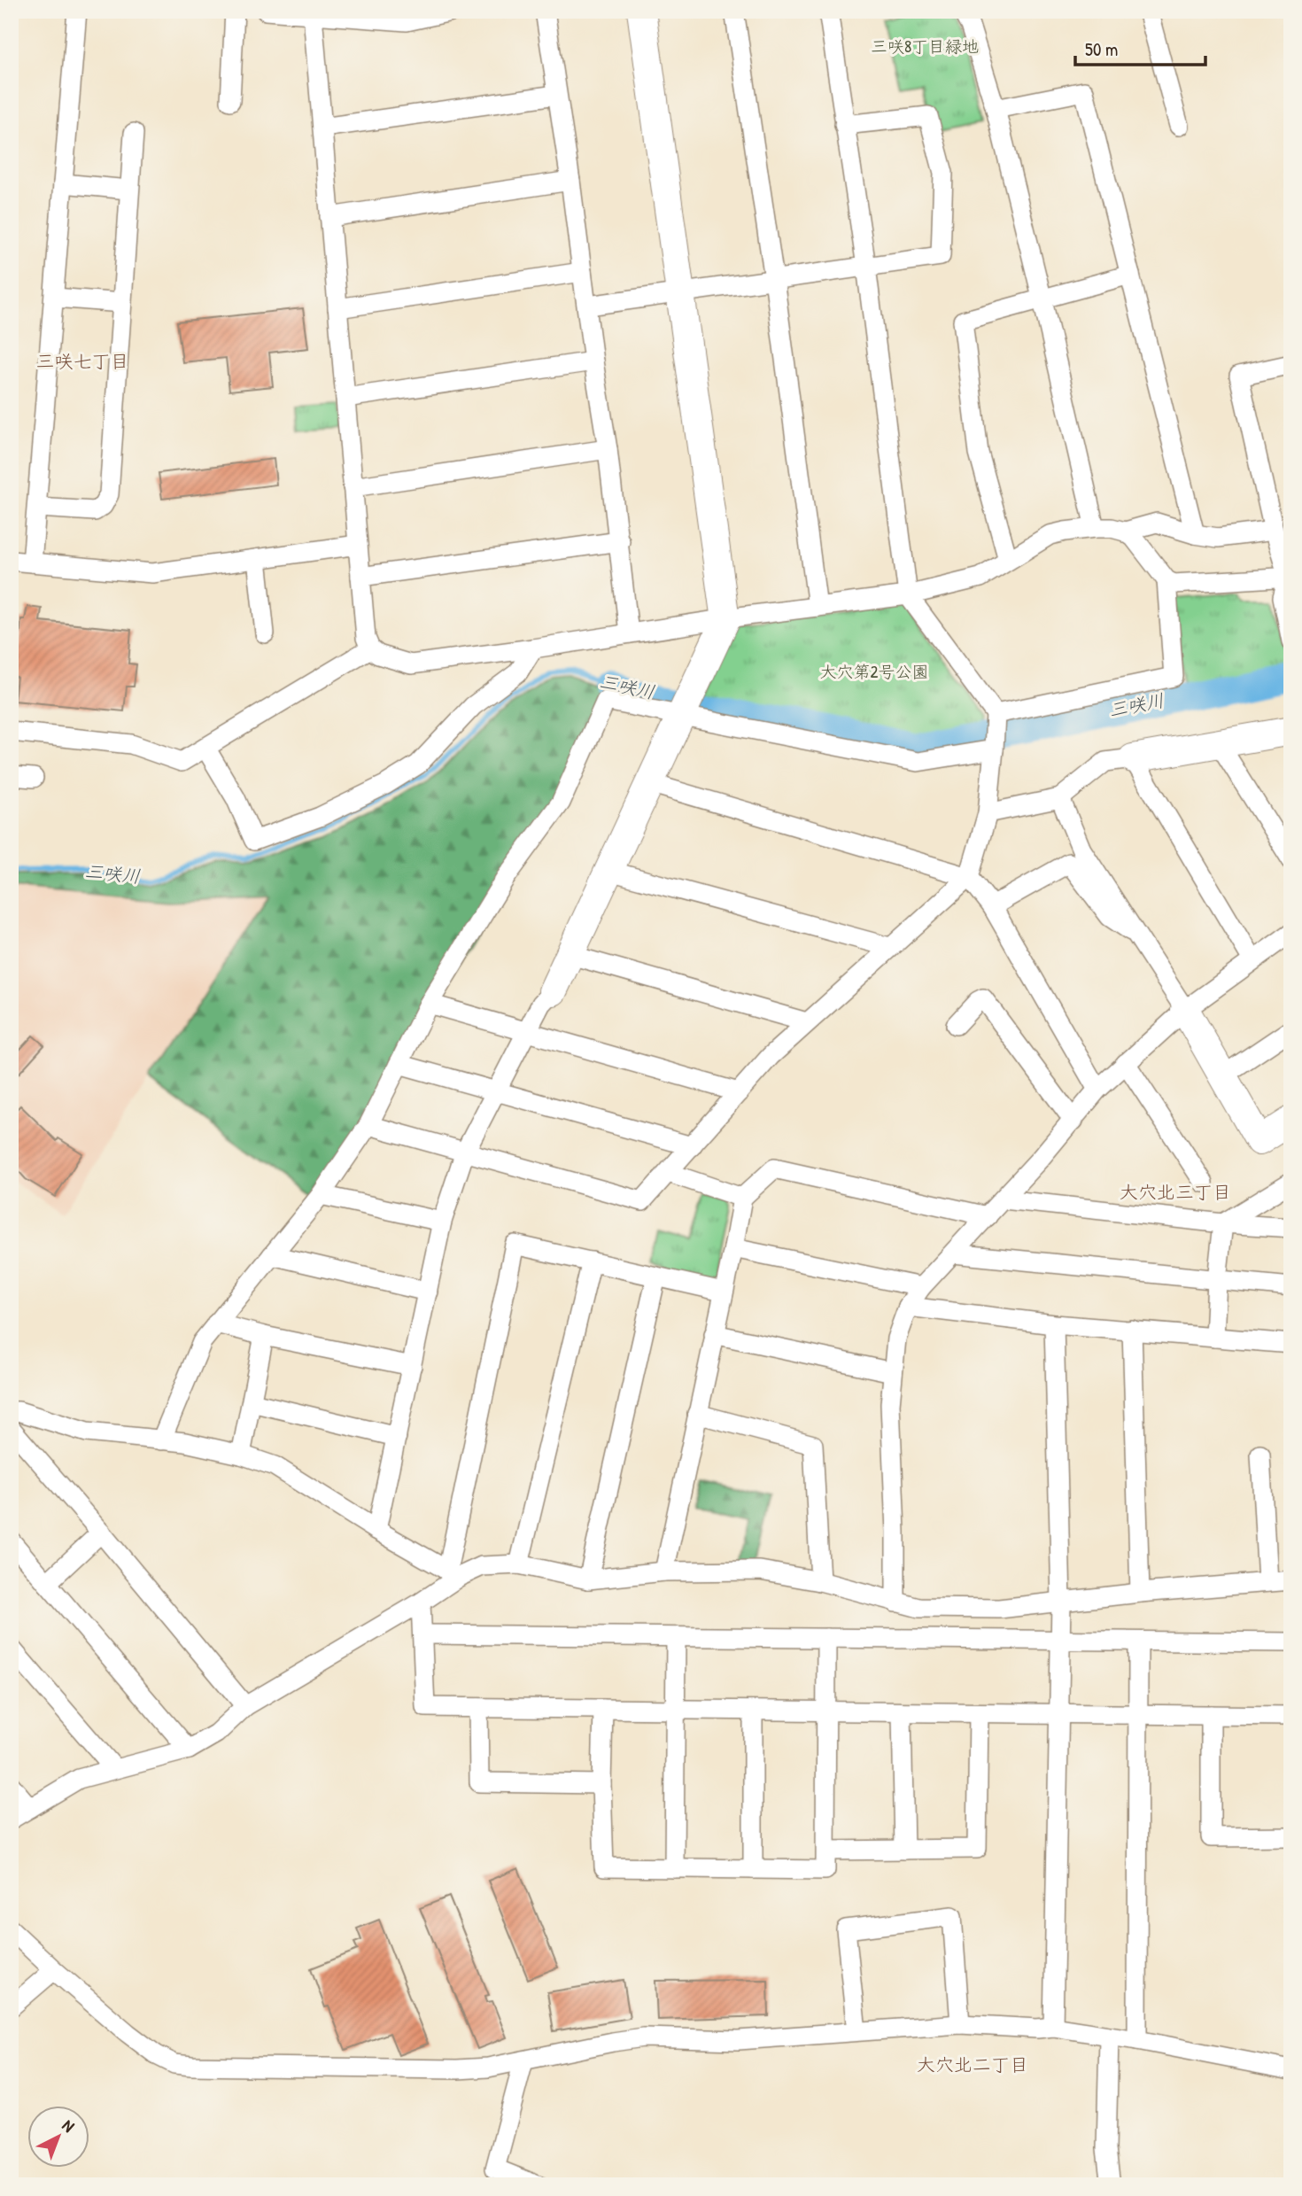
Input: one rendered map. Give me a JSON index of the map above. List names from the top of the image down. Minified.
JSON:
{"districts":["三咲七丁目","大穴北三丁目","大穴北二丁目"],"water":["三咲川"],"parks":["三咲8丁目緑地","大穴第2号公園"],"scale_bar":"50 m","north":"top right"}
